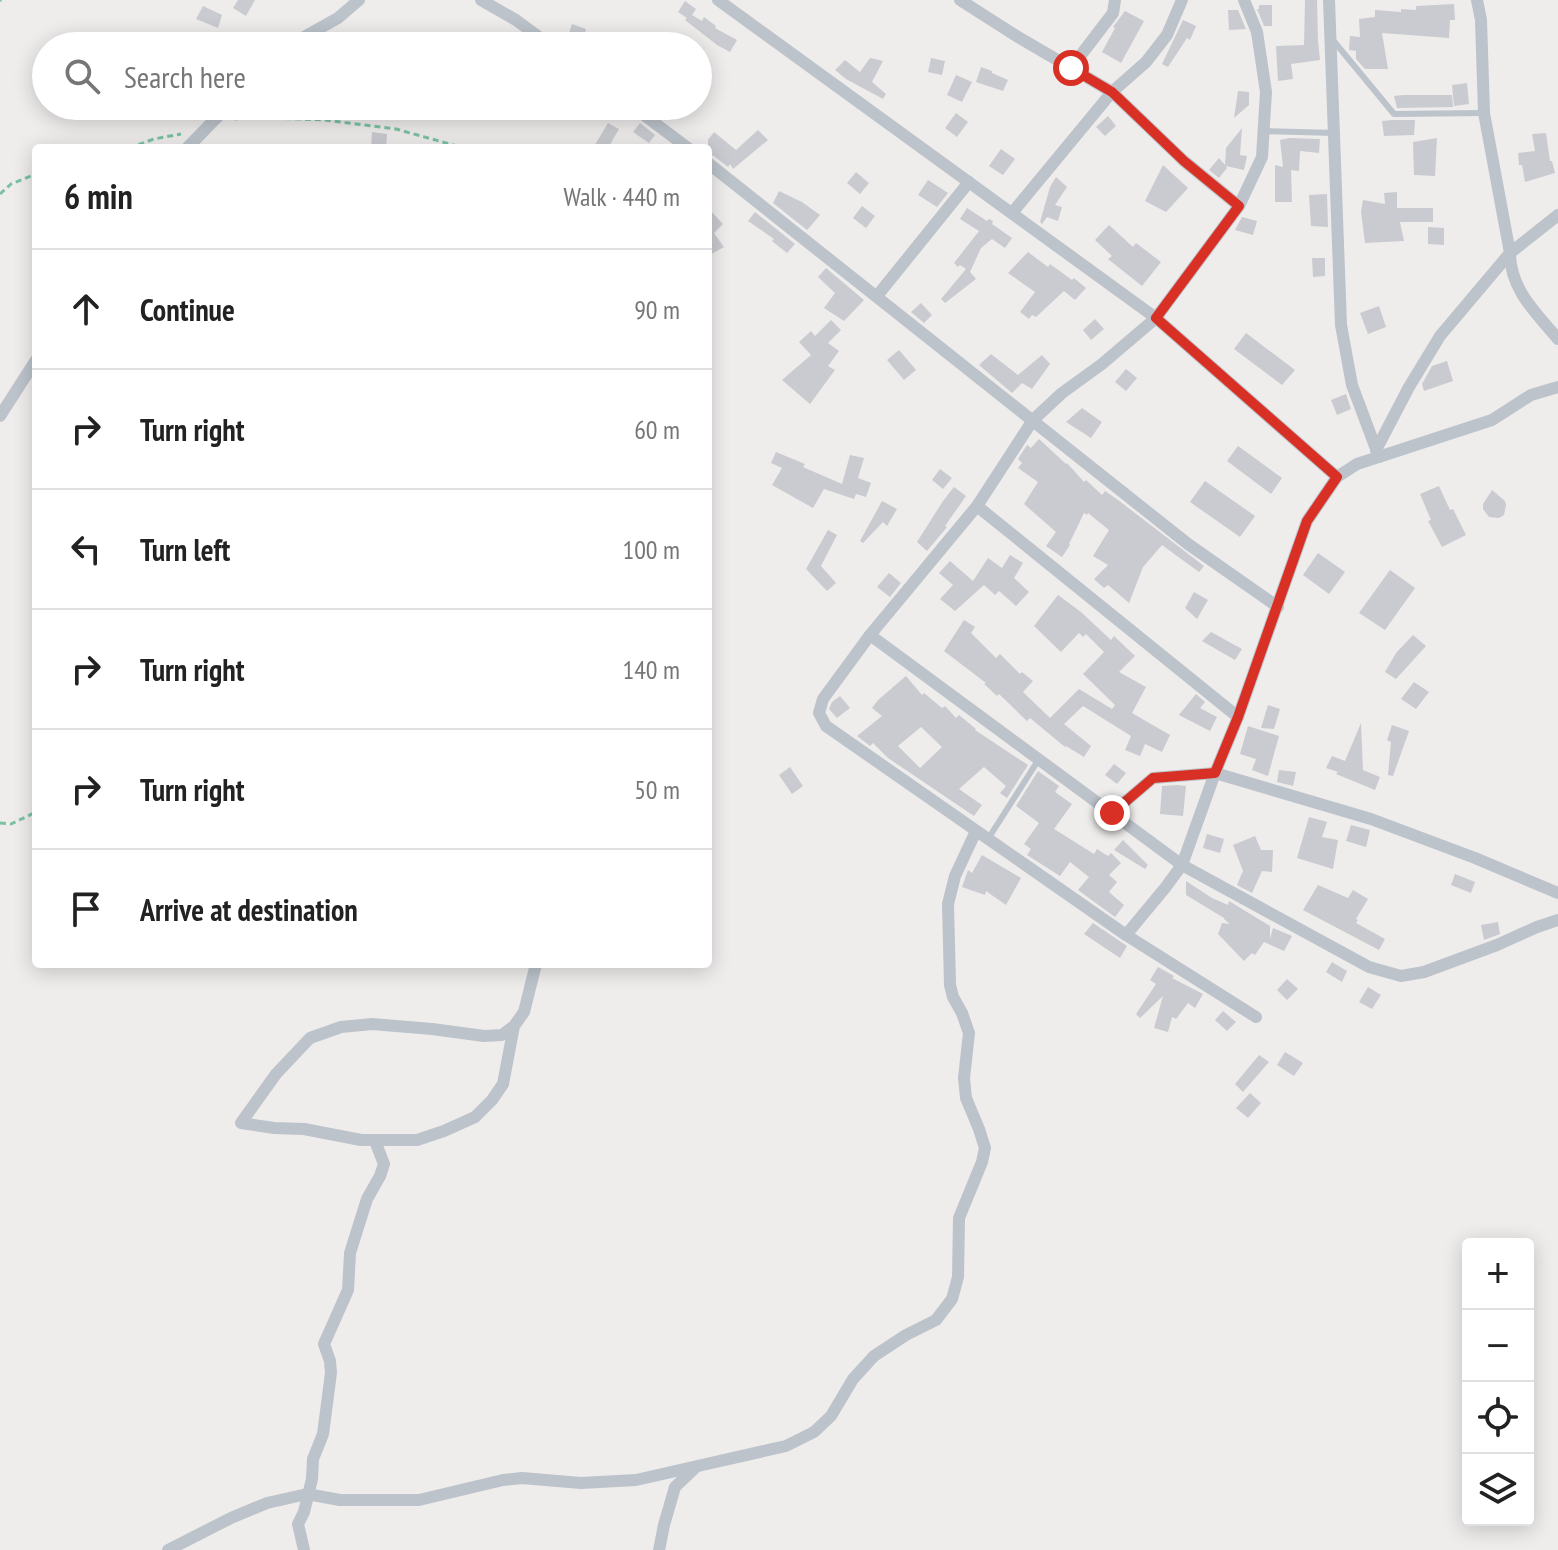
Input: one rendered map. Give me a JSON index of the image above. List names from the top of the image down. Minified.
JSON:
{"page":{"search":"Search here","heading":["6 min","Walk · 440 m"],"list":[["Continue","90 m"],["Turn right","60 m"],["Turn left","100 m"],["Turn right","140 m"],["Turn right","50 m"],"Arrive at destination"],"map_buttons":["+","−"]}}
